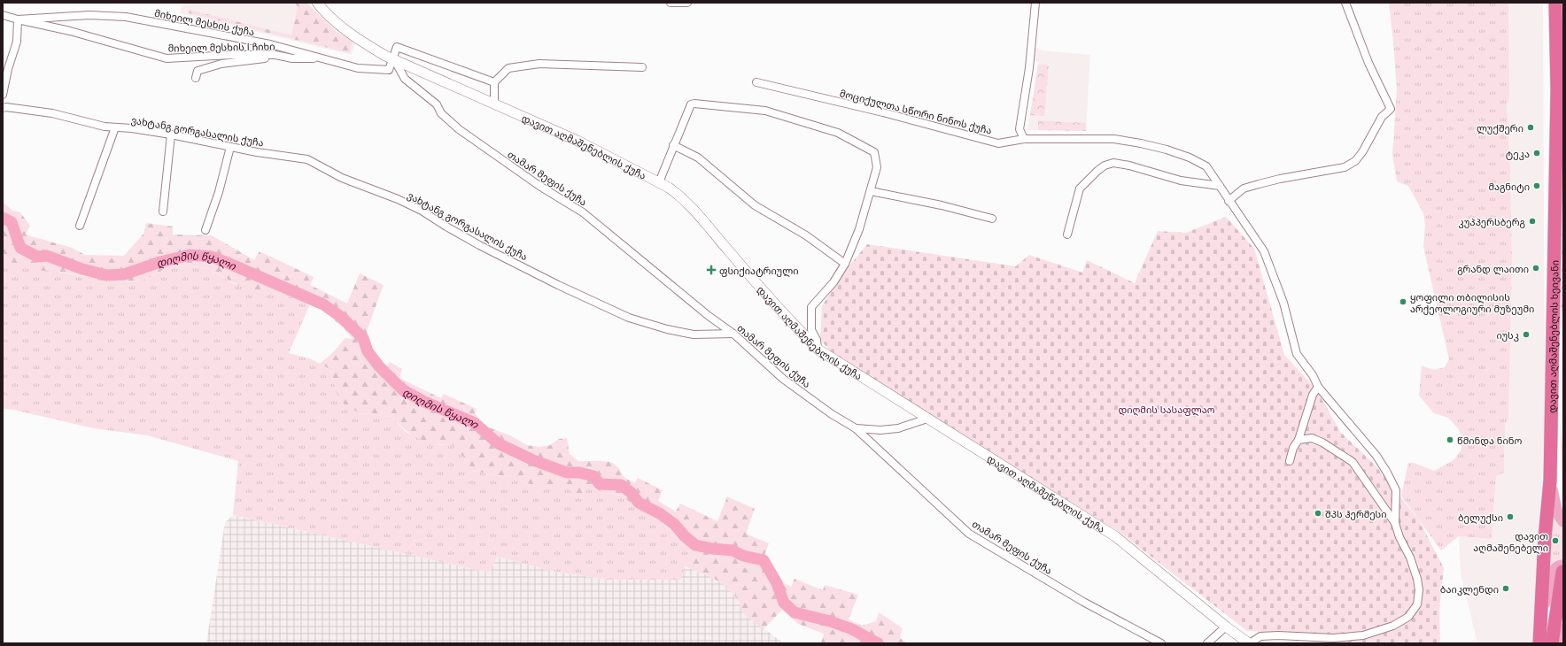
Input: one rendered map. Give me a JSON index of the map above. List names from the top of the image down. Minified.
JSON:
{"streets":{"highway":["დავით აღმაშენებლის ხეივანი"],"street":["მიხეილ მესხის ქუჩა","მიხეილ მესხის I ჩიხი","მოციქულთა სწორი ნინოს ქუჩა","ვახტანგ გორგასალის ქუჩა","დავით აღმაშენებლის ქუჩა","თამარ მეფის ქუჩა"]},"crossings":[["მიხეილ მესხის ქუჩა","მიხეილ მესხის I ჩიხი"],["მიხეილ მესხის ქუჩა","დავით აღმაშენებლის ქუჩა"],["მიხეილ მესხის ქუჩა","თამარ მეფის ქუჩა"],["მოციქულთა სწორი ნინოს ქუჩა","დავით აღმაშენებლის ქუჩა"],["ვახტანგ გორგასალის ქუჩა","თამარ მეფის ქუჩა"],["დავით აღმაშენებლის ქუჩა","თამარ მეფის ქუჩა"]],"water":["დიღმის წყალი"],"parks":["დიღმის სასაფლაო"],"places":{"other":["ლუქშერი","ტეკა","მაგნიტი","კუპპერსბერგ","გრანდ ლაითი","ყოფილი თბილისის არქეოლოგიური მუზეუმი","იუსკ","წმინდა ნინო","შპს ჰერმესი","ბელუქსი","დავით აღმაშენებელი","ბაიკლენდი"],"health":["ფსიქიატრიული"]}}
